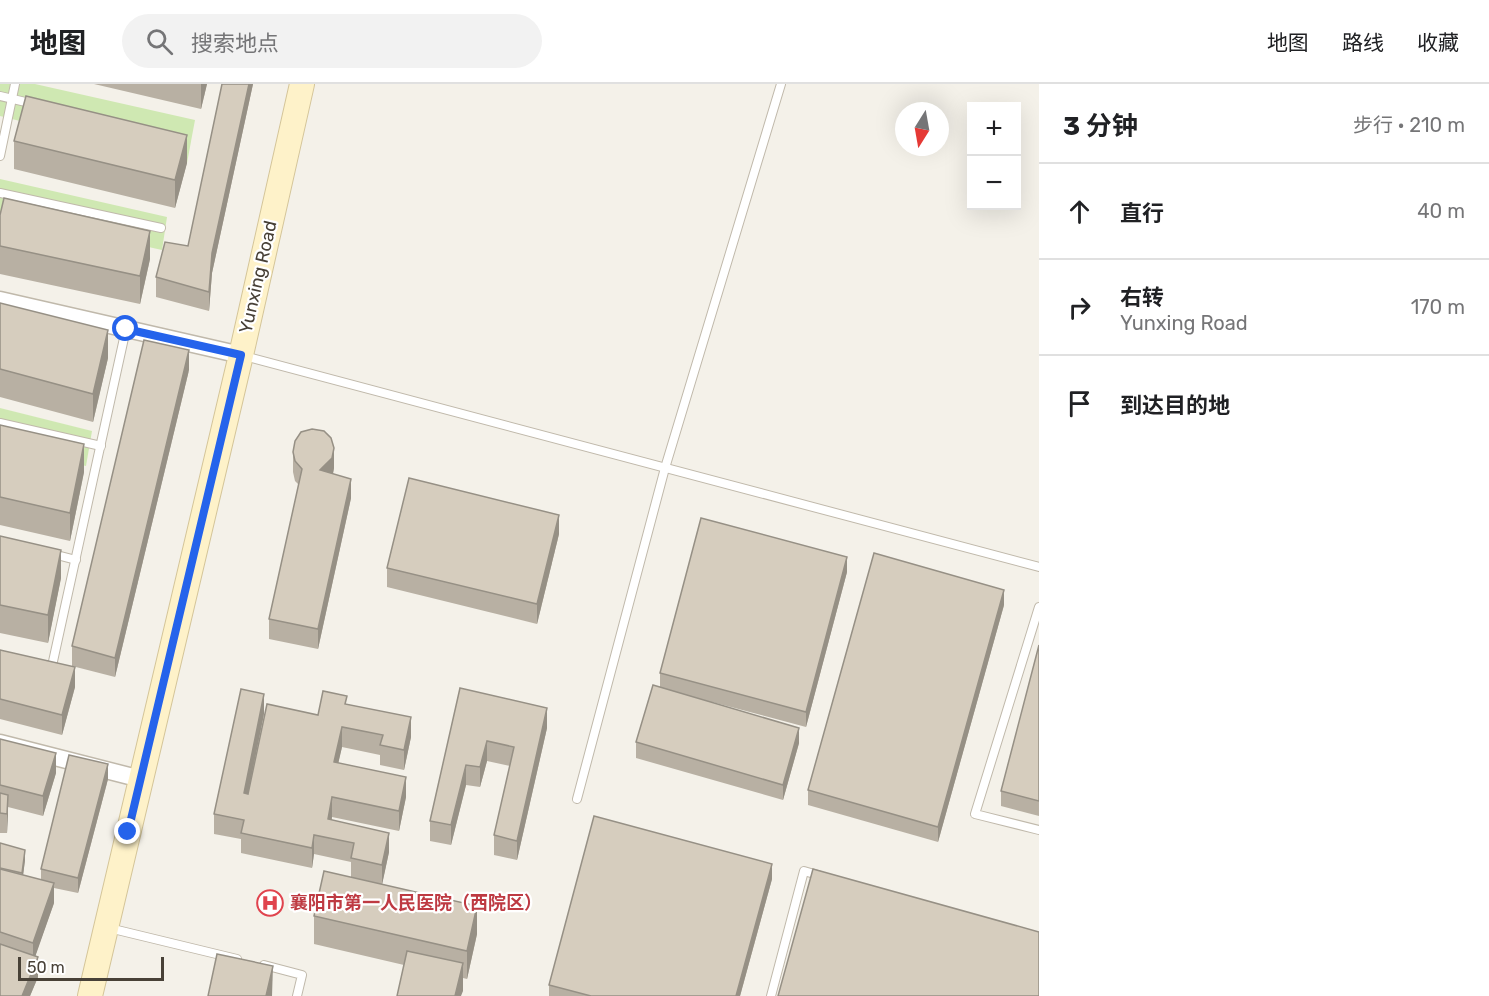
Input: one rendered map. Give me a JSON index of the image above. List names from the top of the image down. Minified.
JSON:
{"streets":{"main road":["Yunxing Road"]},"places":{"hospital":["襄阳市第一人民医院（西院区）"]},"scale_bar":"50 m","north":"bottom","page":{"header":"地图","search":"搜索地点","nav":["地图","路线","收藏"],"heading":["3 分钟","步行 · 210 m"],"map_buttons":["+","−"],"list":[["直行","40 m"],["右转","Yunxing Road","170 m"],"到达目的地"],"scale":"50 m"}}
